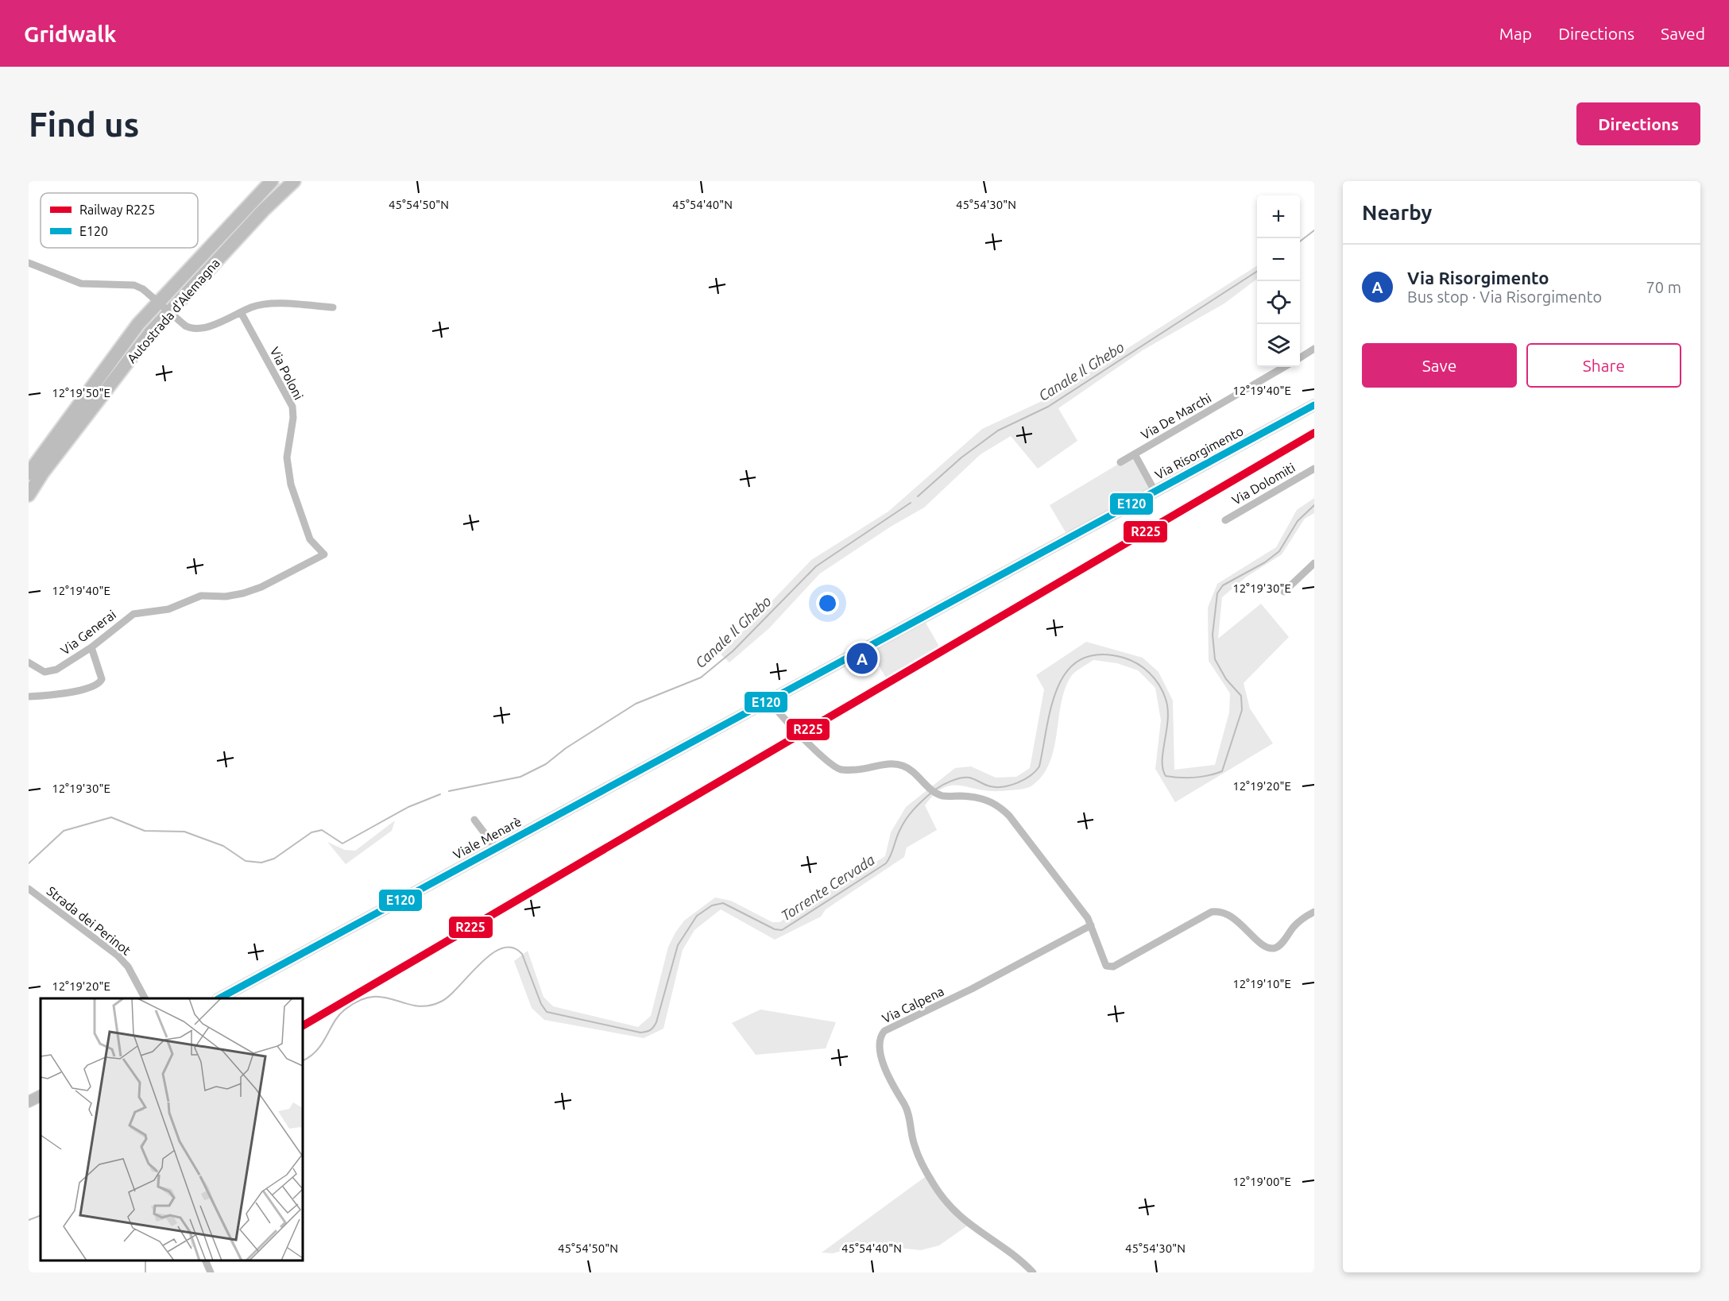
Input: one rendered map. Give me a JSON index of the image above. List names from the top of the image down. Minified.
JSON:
{"streets":{"highway":["Autostrada d'Alemagna"],"main road":["Via Risorgimento","Viale Menarè"],"street":["Via Poloni","Via De Marchi","Via Dolomiti","Via Generai","Strada dei Perinot","Via Calpena"]},"crossings":[["Via Poloni","Via Generai"],["Via De Marchi","Via Risorgimento"],["Via Risorgimento","Viale Menarè"]],"water":["Canale Il Ghebo","Torrente Cervada"],"lines":["transit line E120","rail line R225"],"legend":["Railway R225","E120"],"page":{"header":"Gridwalk","nav":["Map","Directions","Saved"],"buttons":["Directions",["Save","Share"]],"title":"Find us","heading":"Nearby","map_buttons":["+","−"],"list":[{"mark":"A","name":"Via Risorgimento","note":"Bus stop · Via Risorgimento","value":"70 m"}],"pins":"A"},"coordinates":["45°54'50\"N","45°54'40\"N","45°54'30\"N","12°19'40\"E","12°19'50\"E","12°19'30\"E","12°19'20\"E","12°19'10\"E","12°19'00\"E"]}
